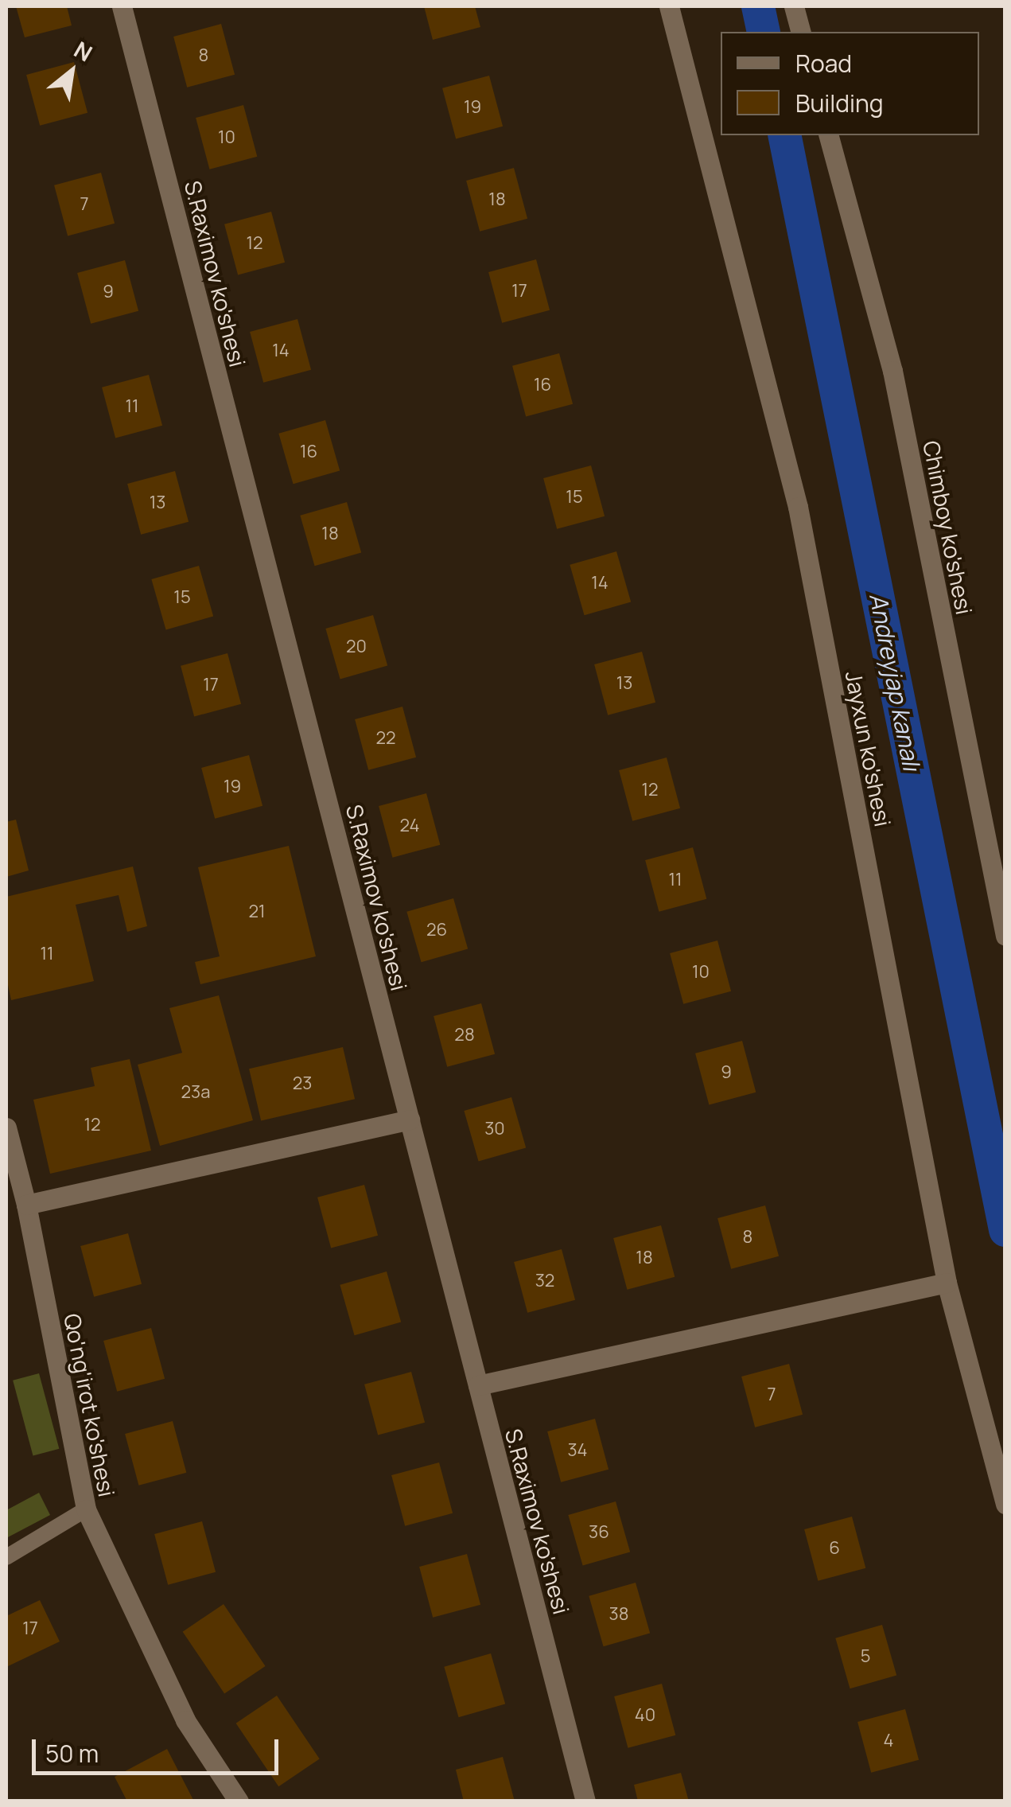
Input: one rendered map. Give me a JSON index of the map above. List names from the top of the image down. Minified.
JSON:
{"streets":{"street":["S.Raximov ko'shesi","Chimboy ko'shesi","Jayxun ko'shesi","Qo'ng'irot ko'shesi"]},"water":["Andreyjap kanalı"],"house_numbers":["8","19","10","18","7","12","17","9","14","16","11","16","15","13","18","14","15","20","13","17","22","19","12","24","11","21","26","11","10","28","9","23","23a","12","30","8","18","32","7","34","36","6","38","17","5","40","4"],"legend":["Road","Building"],"scale_bar":"50 m","north":"top right"}
